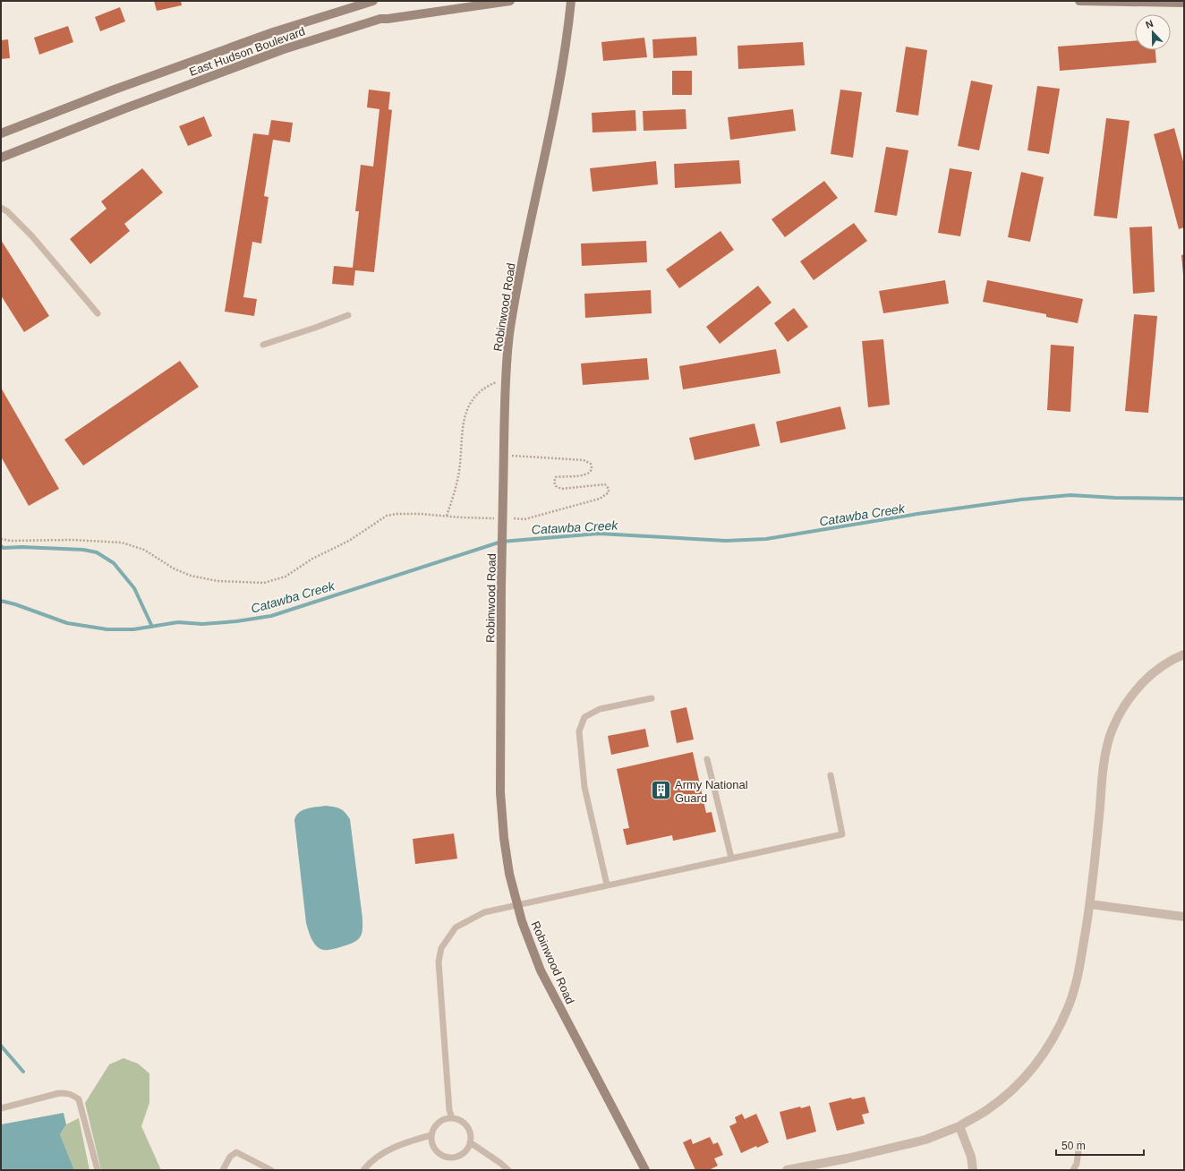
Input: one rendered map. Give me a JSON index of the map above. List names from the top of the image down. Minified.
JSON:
{"streets":{"main road":["East Hudson Boulevard","Robinwood Road"]},"water":["Catawba Creek"],"places":{"building":["Army National Guard"]},"scale_bar":"50 m","north":"top"}
